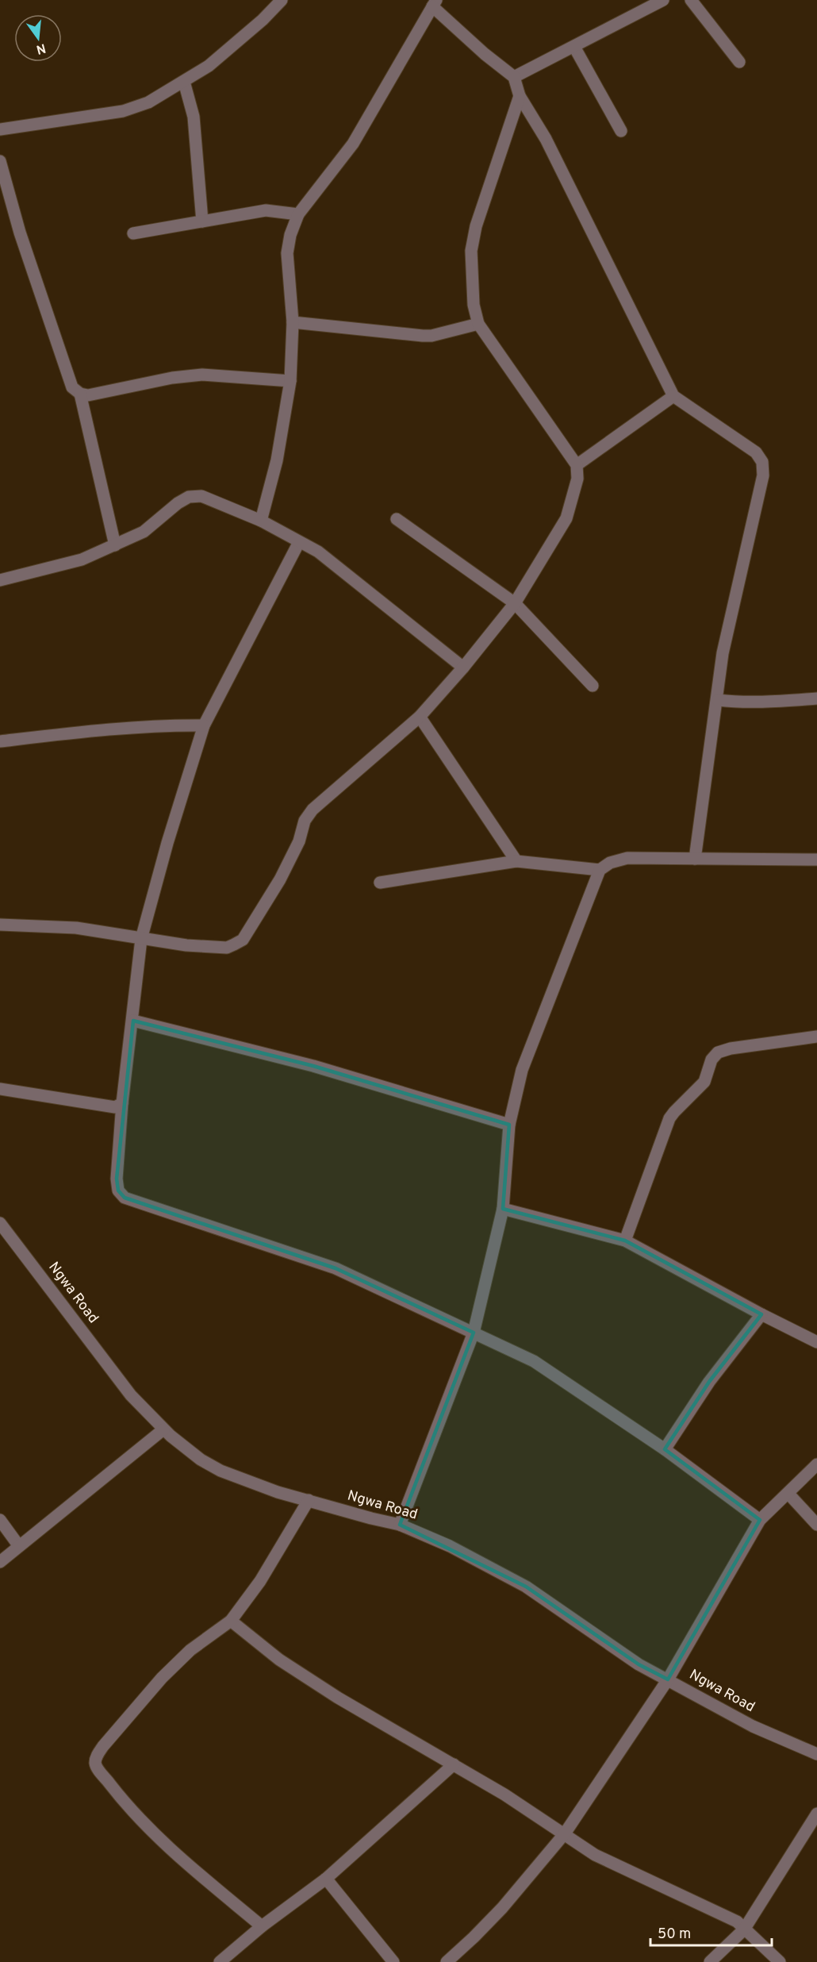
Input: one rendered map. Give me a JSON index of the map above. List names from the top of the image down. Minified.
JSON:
{"streets":{"street":["Ngwa Road"]},"scale_bar":"50 m","north":"bottom"}
